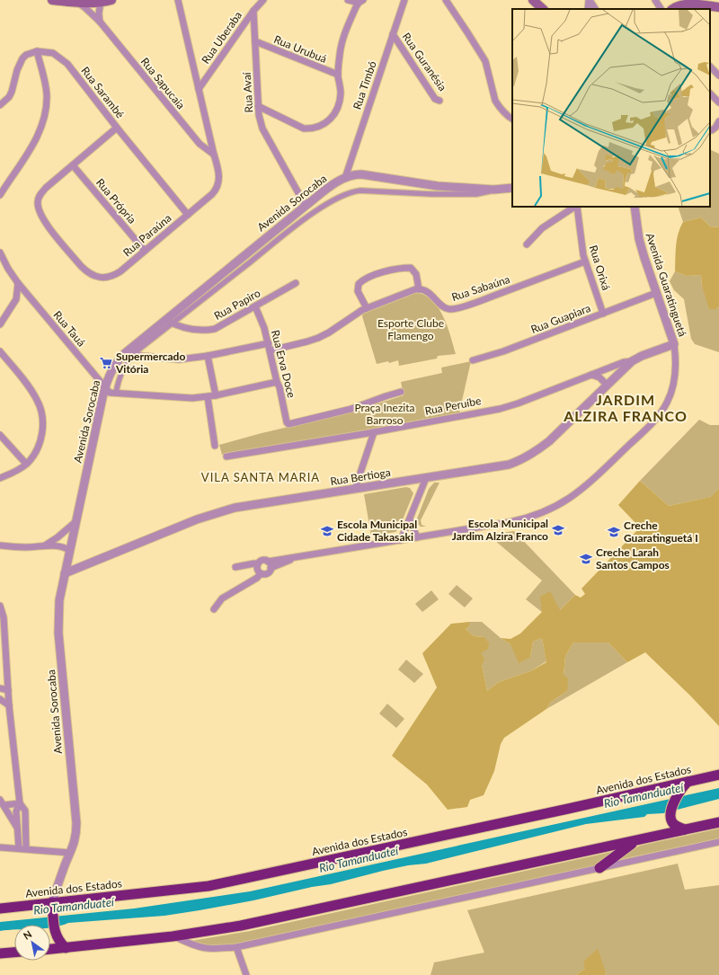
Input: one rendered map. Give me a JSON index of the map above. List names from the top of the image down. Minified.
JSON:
{"streets":{"highway":["Avenida dos Estados"],"street":["Rua Uberaba","Rua Urubuá","Rua Guranésia","Rua Sapucaia","Rua Timbó","Rua Sarambé","Rua Avaí","Rua Própria","Avenida Sorocaba","Rua Paraúna","Rua Orixá","Avenida Guaratinguetá","Rua Sabaúna","Rua Papiro","Rua Guapiara","Rua Tauá","Rua Erva Doce","Rua Peruíbe","Rua Bertioga"]},"crossings":[["Rua Uberaba","Rua Avaí"],["Rua Uberaba","Rua Paraúna"],["Rua Urubuá","Rua Avaí"],["Rua Guranésia","Rua Timbó"],["Rua Sapucaia","Rua Paraúna"],["Rua Timbó","Avenida Sorocaba"],["Rua Sarambé","Rua Paraúna"],["Rua Avaí","Avenida Sorocaba"],["Rua Própria","Rua Paraúna"],["Avenida Sorocaba","Rua Papiro"],["Avenida Sorocaba","Rua Tauá"],["Avenida Sorocaba","Rua Bertioga"],["Avenida Sorocaba","Avenida dos Estados"],["Rua Orixá","Rua Sabaúna"],["Rua Orixá","Rua Guapiara"],["Avenida Guaratinguetá","Rua Guapiara"],["Avenida Guaratinguetá","Rua Peruíbe"],["Rua Papiro","Rua Erva Doce"],["Rua Peruíbe","Rua Bertioga"]],"districts":["JARDIM ALZIRA FRANCO","VILA SANTA MARIA"],"water":["Rio Tamanduateí"],"parks":["Esporte Clube Flamengo","Praça Inezita Barroso"],"places":{"supermarket":["Supermercado Vitória"],"school or university":["Escola Municipal Jardim Alzira Franco","Escola Municipal Cidade Takasaki","Creche Guaratinguetá I","Creche Larah Santos Campos"]},"north":"top left"}
